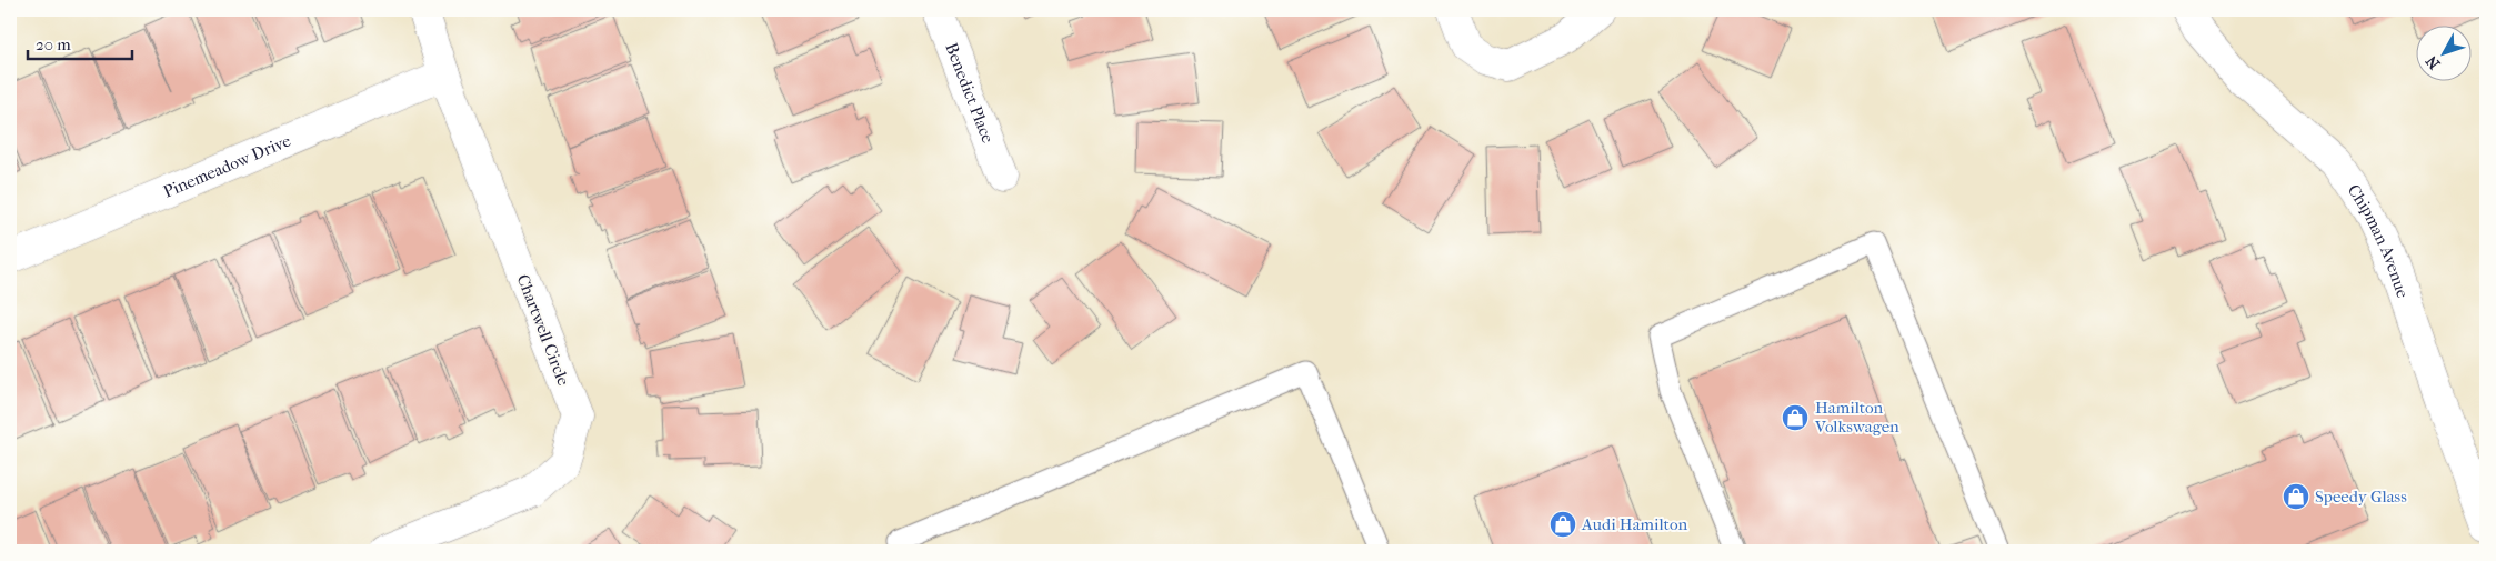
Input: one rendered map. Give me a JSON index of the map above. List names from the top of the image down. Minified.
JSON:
{"streets":{"street":["Benedict Place","Pinemeadow Drive","Chipman Avenue","Chartwell Circle"]},"crossings":[["Pinemeadow Drive","Chartwell Circle"]],"places":{"shop":["Hamilton Volkswagen","Speedy Glass","Audi Hamilton"]},"scale_bar":"20 m","north":"bottom left"}
